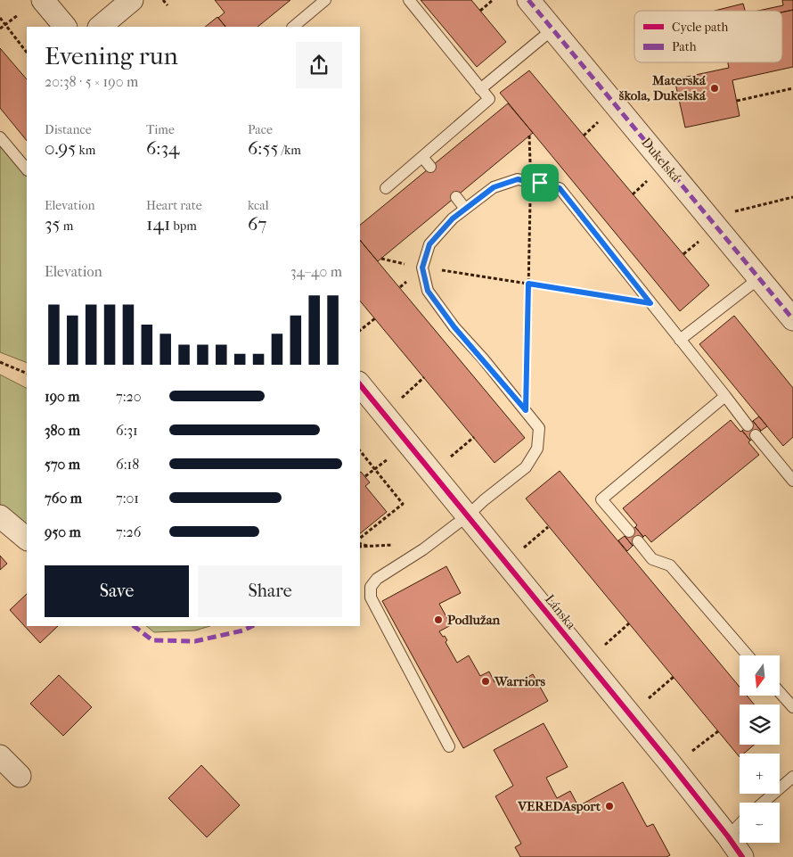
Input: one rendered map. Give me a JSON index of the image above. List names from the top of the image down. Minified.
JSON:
{"streets":{"street":["Dukelská","Lánska"]},"places":["Materská škola, Dukelská","Podlužan","Warriors","VEREDAsport"],"legend":["Cycle path","Path"],"north":"bottom","page":{"heading":["Evening run","20:38 · 5 × 190 m"],"stats":[["Distance","0.95 km"],["Time","6:34"],["Pace","6:55 /km"],["Elevation","35 m"],["Heart rate","141 bpm"],["kcal","67"]],"chart":["Elevation","34–40 m"],"list":[{"name":"190 m","note":"7:20"},{"name":"380 m","note":"6:31"},{"name":"570 m","note":"6:18"},{"name":"760 m","note":"7:01"},{"name":"950 m","note":"7:26"}],"buttons":["Save","Share"],"map_buttons":["+","−"]}}
